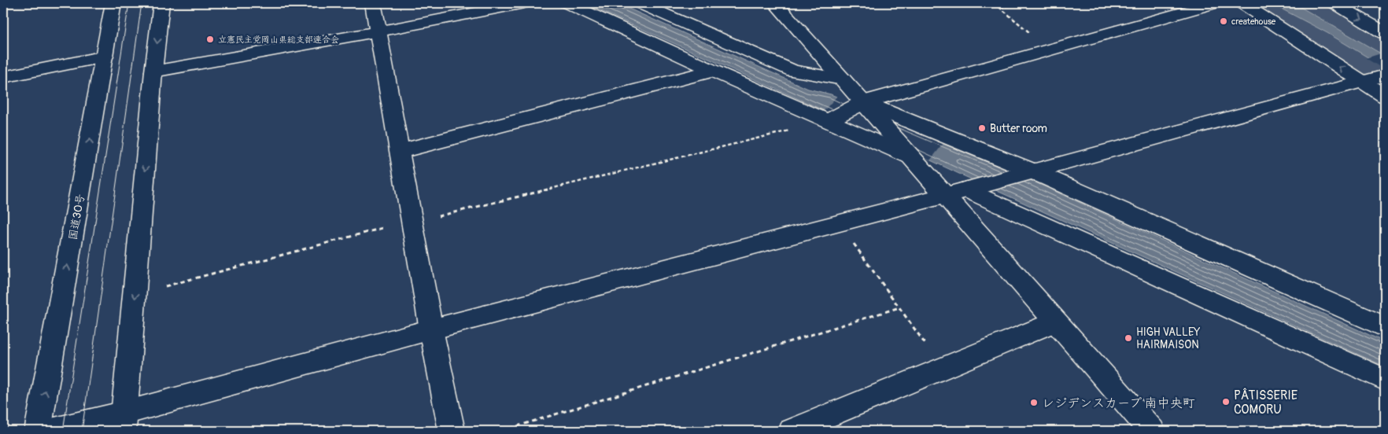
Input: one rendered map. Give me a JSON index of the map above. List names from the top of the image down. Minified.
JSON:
{"streets":{"main road":["国道30号"]},"places":["createhouse","立憲民主党岡山県総支部連合会","Butter room","HIGH VALLEY HAIRMAISON","PÂTISSERIE COMORU","レジデンスカープ 南中央町"]}
